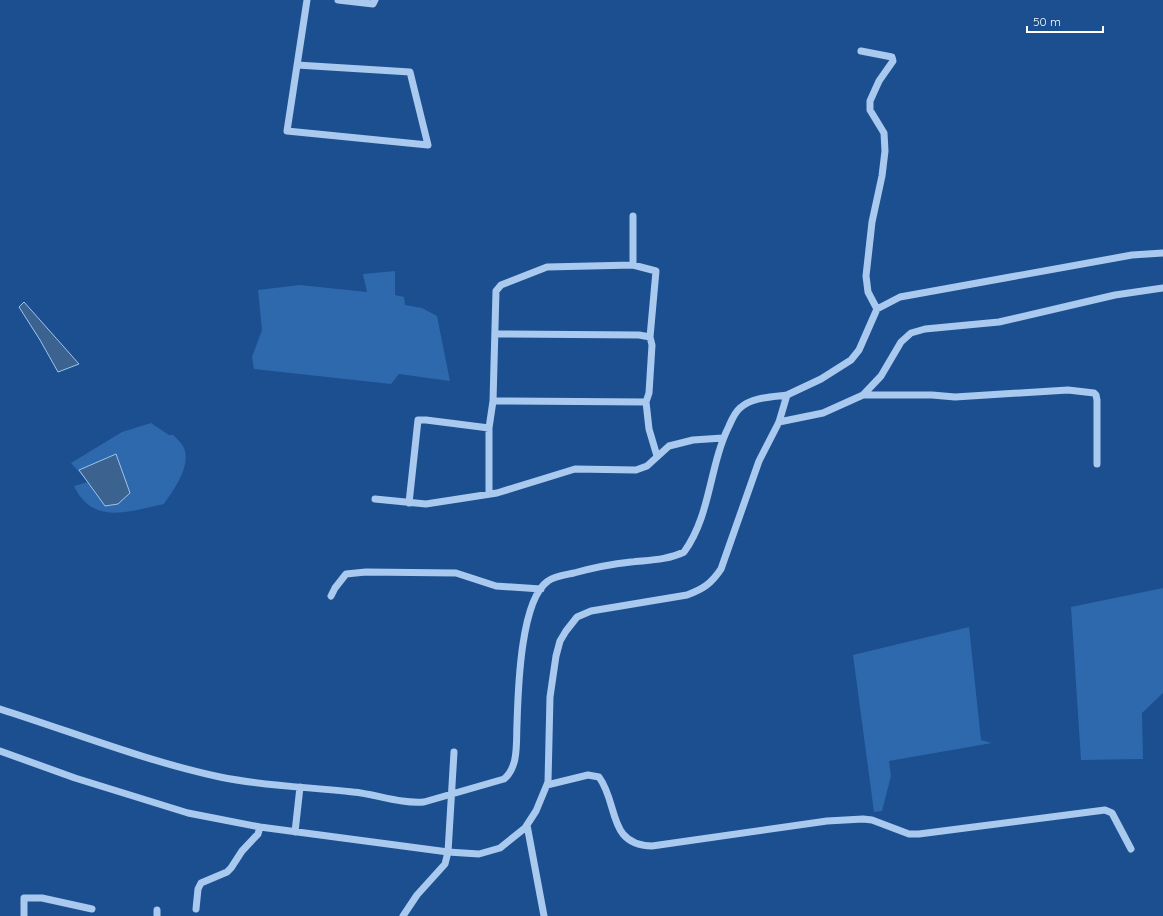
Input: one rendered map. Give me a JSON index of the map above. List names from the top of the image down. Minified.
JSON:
{"scale_bar":"50 m"}
